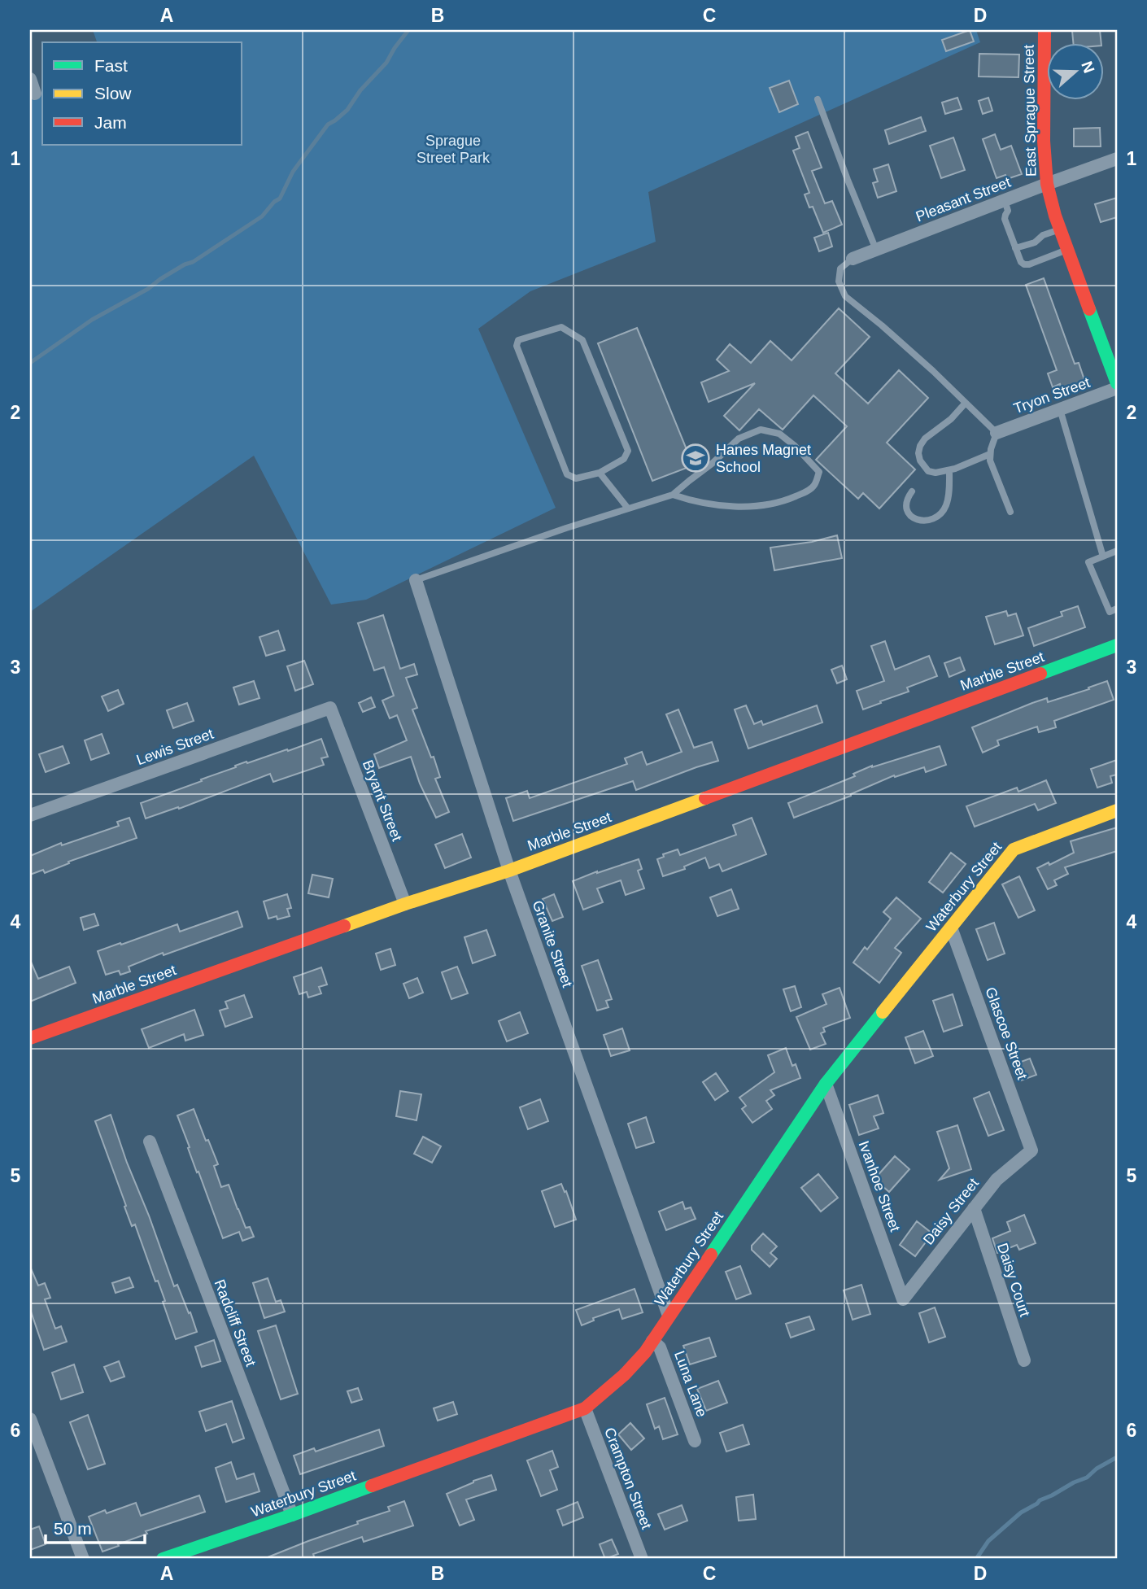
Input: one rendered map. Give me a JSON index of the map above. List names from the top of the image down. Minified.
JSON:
{"streets":{"street":["East Sprague Street","Pleasant Street","Tryon Street","Marble Street","Lewis Street","Bryant Street","Waterbury Street","Granite Street","Glascoe Street","Ivanhoe Street","Daisy Street","Daisy Court","Radcliff Street","Luna Lane","Crampton Street"]},"crossings":[["East Sprague Street","Pleasant Street"],["Marble Street","Bryant Street"],["Marble Street","Granite Street"],["Lewis Street","Bryant Street"],["Waterbury Street","Granite Street"],["Waterbury Street","Glascoe Street"],["Waterbury Street","Ivanhoe Street"],["Waterbury Street","Radcliff Street"],["Waterbury Street","Luna Lane"],["Waterbury Street","Crampton Street"],["Glascoe Street","Daisy Street"],["Ivanhoe Street","Daisy Street"],["Daisy Street","Daisy Court"]],"parks":["Sprague Street Park"],"places":{"school or university":["Hanes Magnet School"]},"legend":["Fast","Slow","Jam"],"scale_bar":"50 m","north":"right","grid":{"columns":["A","B","C","D"],"rows":["1","2","3","4","5","6"]}}
